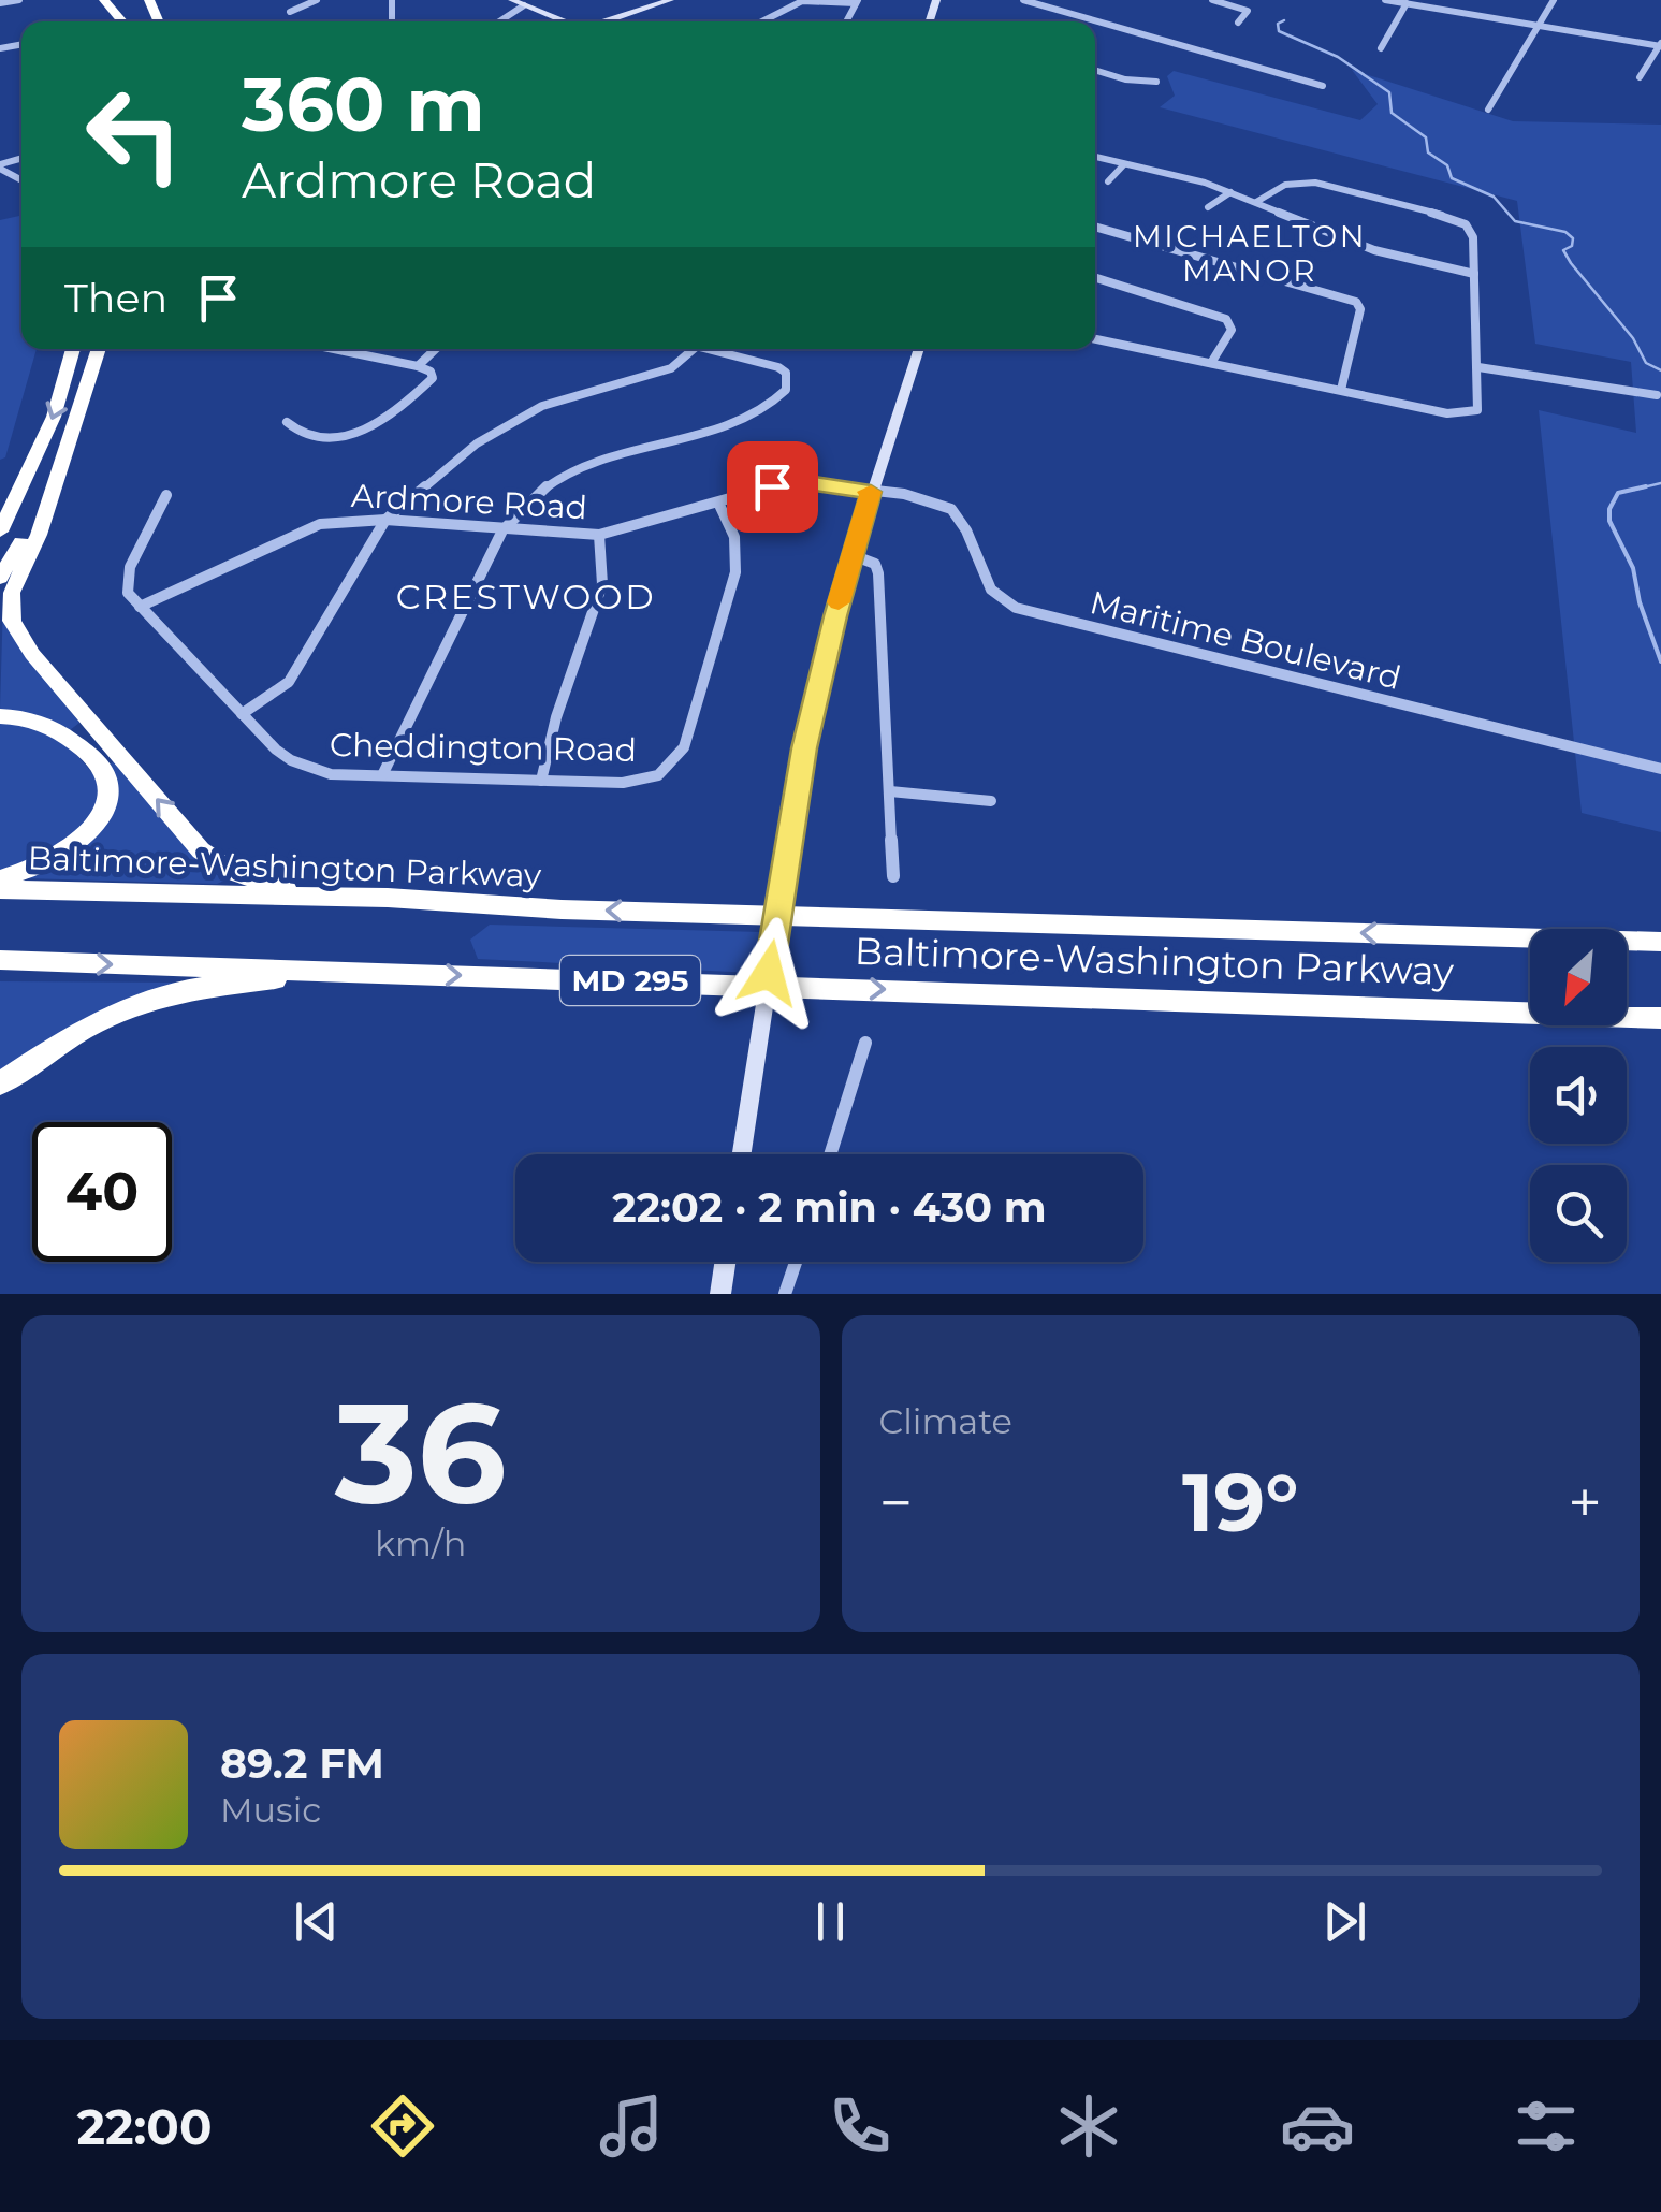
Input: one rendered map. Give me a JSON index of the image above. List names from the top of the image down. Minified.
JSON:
{"streets":{"highway":["Baltimore-Washington Parkway","MD 295"],"street":["Ardmore Road","Maritime Boulevard","Cheddington Road"]},"crossings":[["Ardmore Road","Maritime Boulevard"],["Ardmore Road","Cheddington Road"]],"districts":["MICHAELTON MANOR","CRESTWOOD"],"north":"bottom left","page":{"turn":["360 m","Ardmore Road"],"then":"Then","limit":"40","trip":"22:02 · 2 min · 430 m","tile":[["36","km/h"],"Climate"],"heat":["−","19°","+"],"song":["89.2 FM","Music"],"tabs":"22:00"}}
